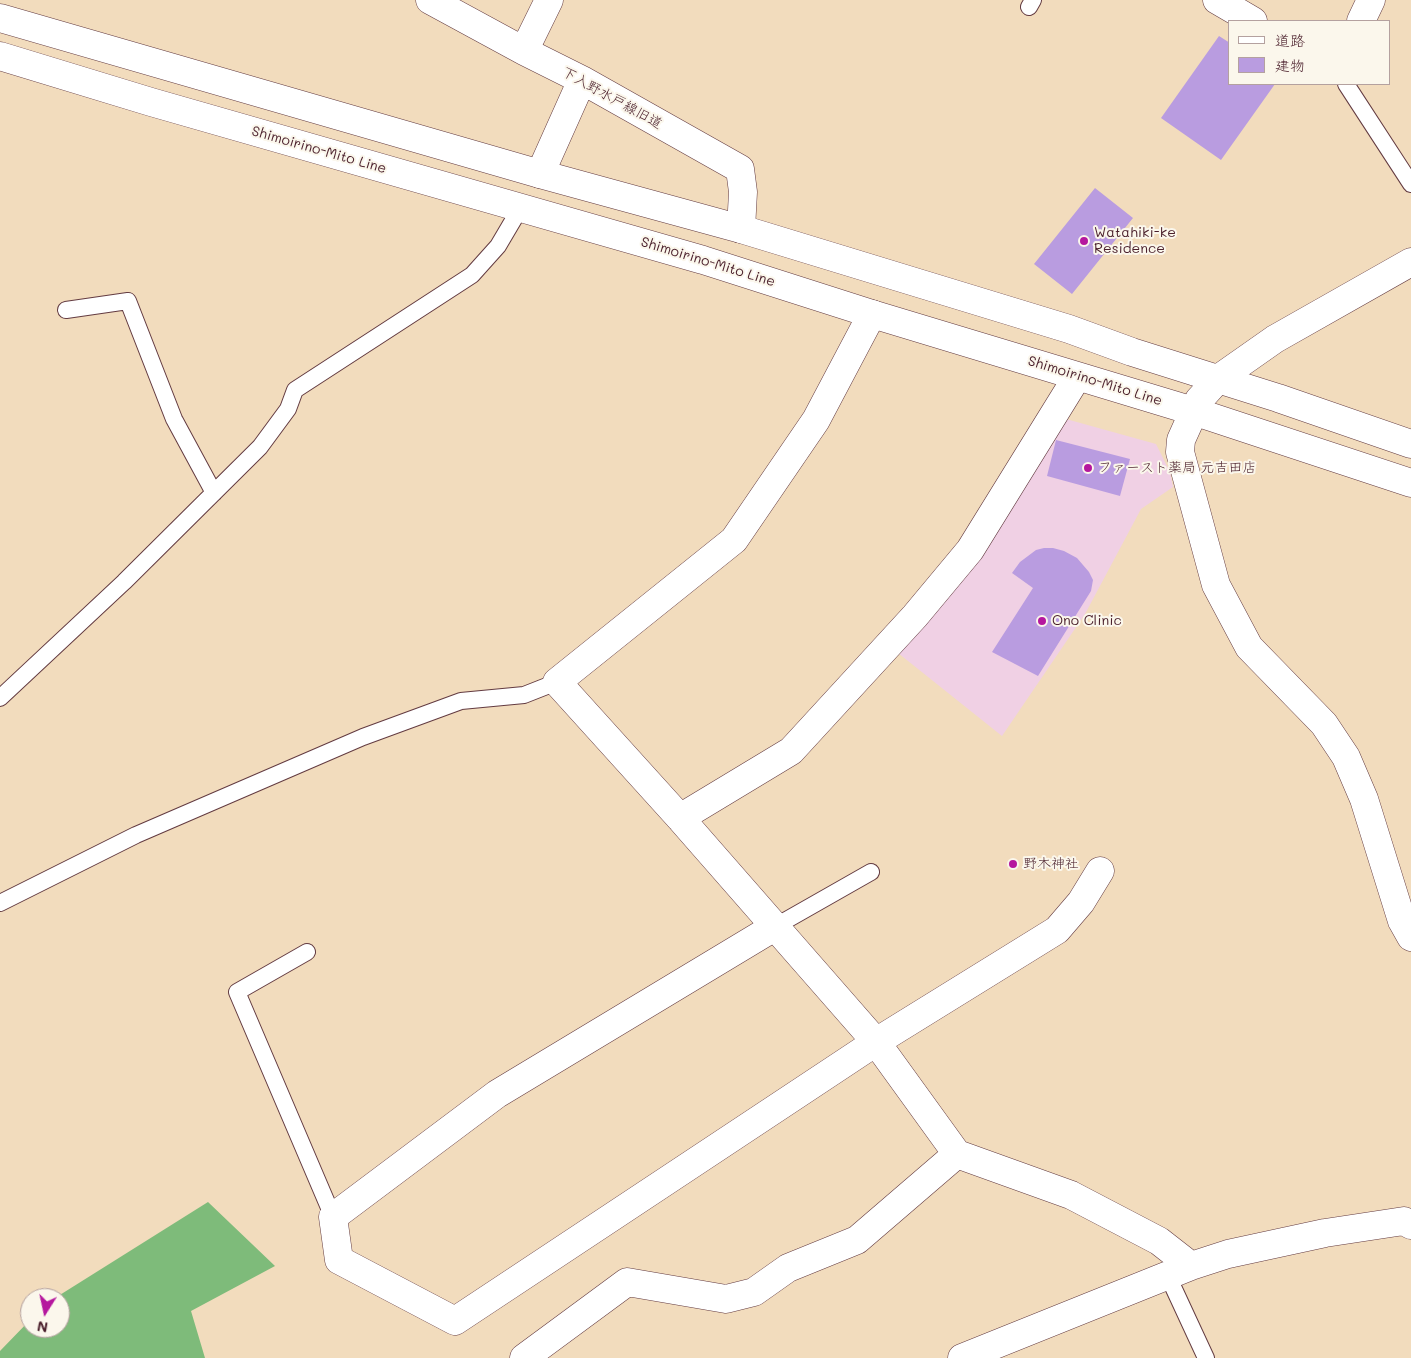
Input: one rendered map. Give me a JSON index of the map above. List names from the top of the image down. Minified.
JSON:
{"streets":{"street":["下入野水戸線旧道","Shimoirino-Mito Line"]},"places":["Watahiki-ke Residence","ファースト薬局 元吉田店","Ono Clinic","野木神社"],"legend":["道路","建物"],"north":"bottom"}
